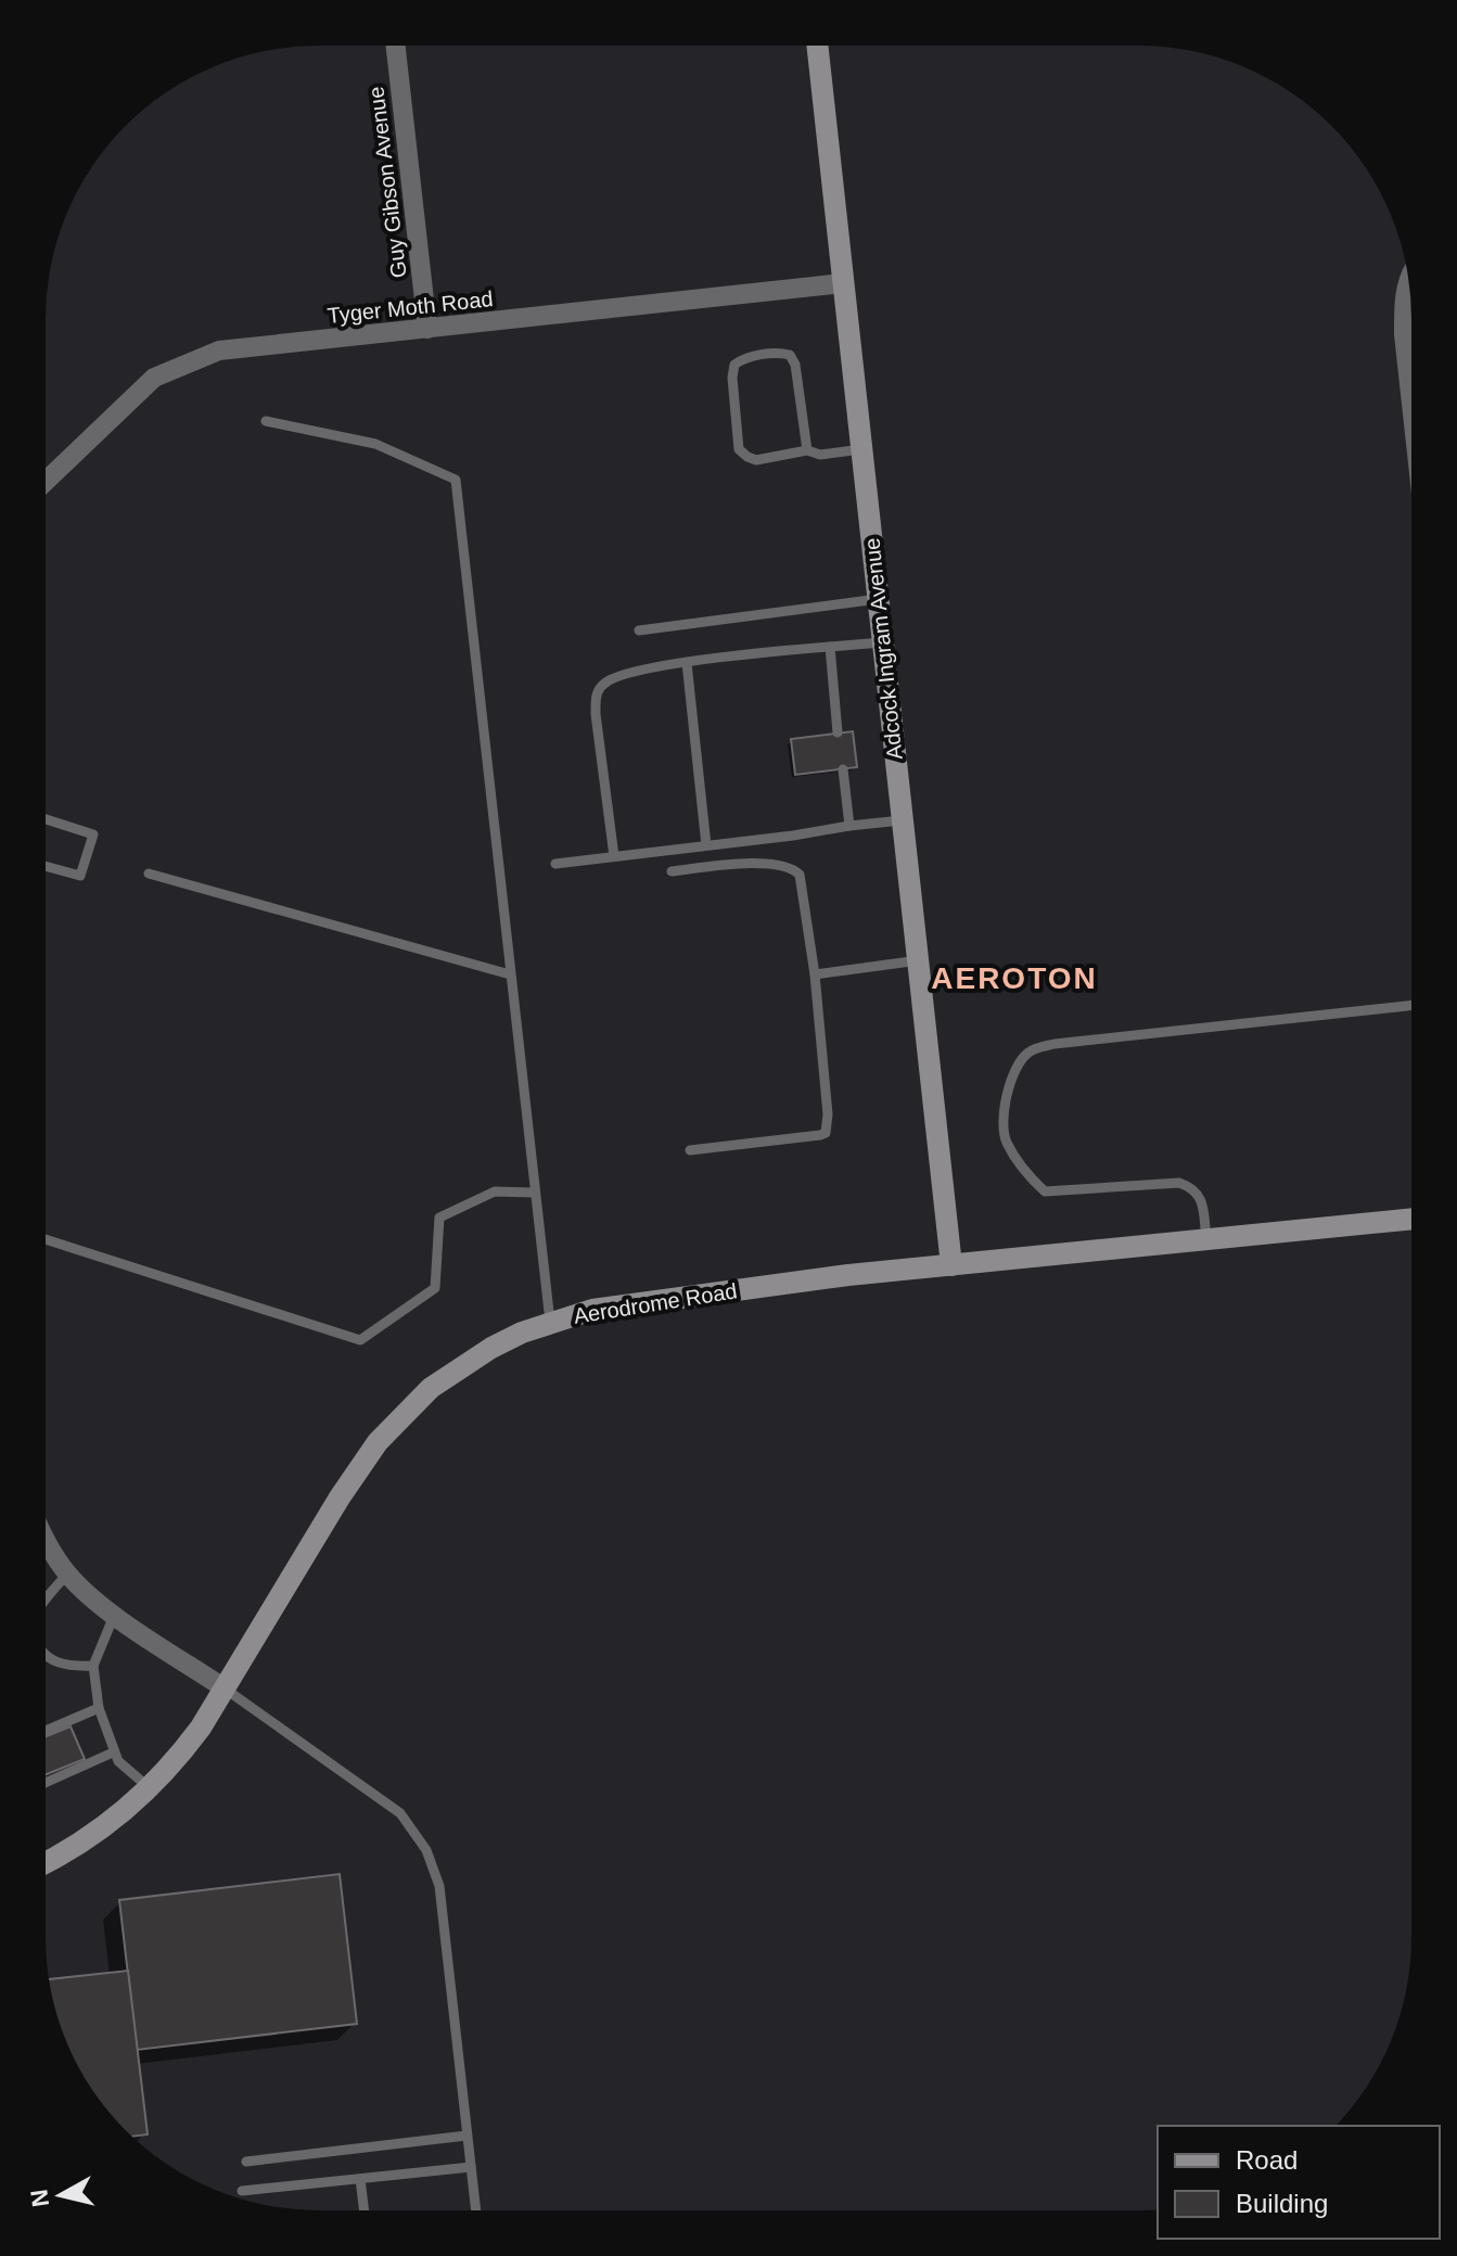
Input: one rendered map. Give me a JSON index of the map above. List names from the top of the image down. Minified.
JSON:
{"streets":{"street":["Guy Gibson Avenue","Tyger Moth Road","Adcock Ingram Avenue","Aerodrome Road"]},"crossings":[["Guy Gibson Avenue","Tyger Moth Road"],["Tyger Moth Road","Adcock Ingram Avenue"],["Adcock Ingram Avenue","Aerodrome Road"]],"districts":["AEROTON"],"legend":["Road","Building"],"north":"left"}
